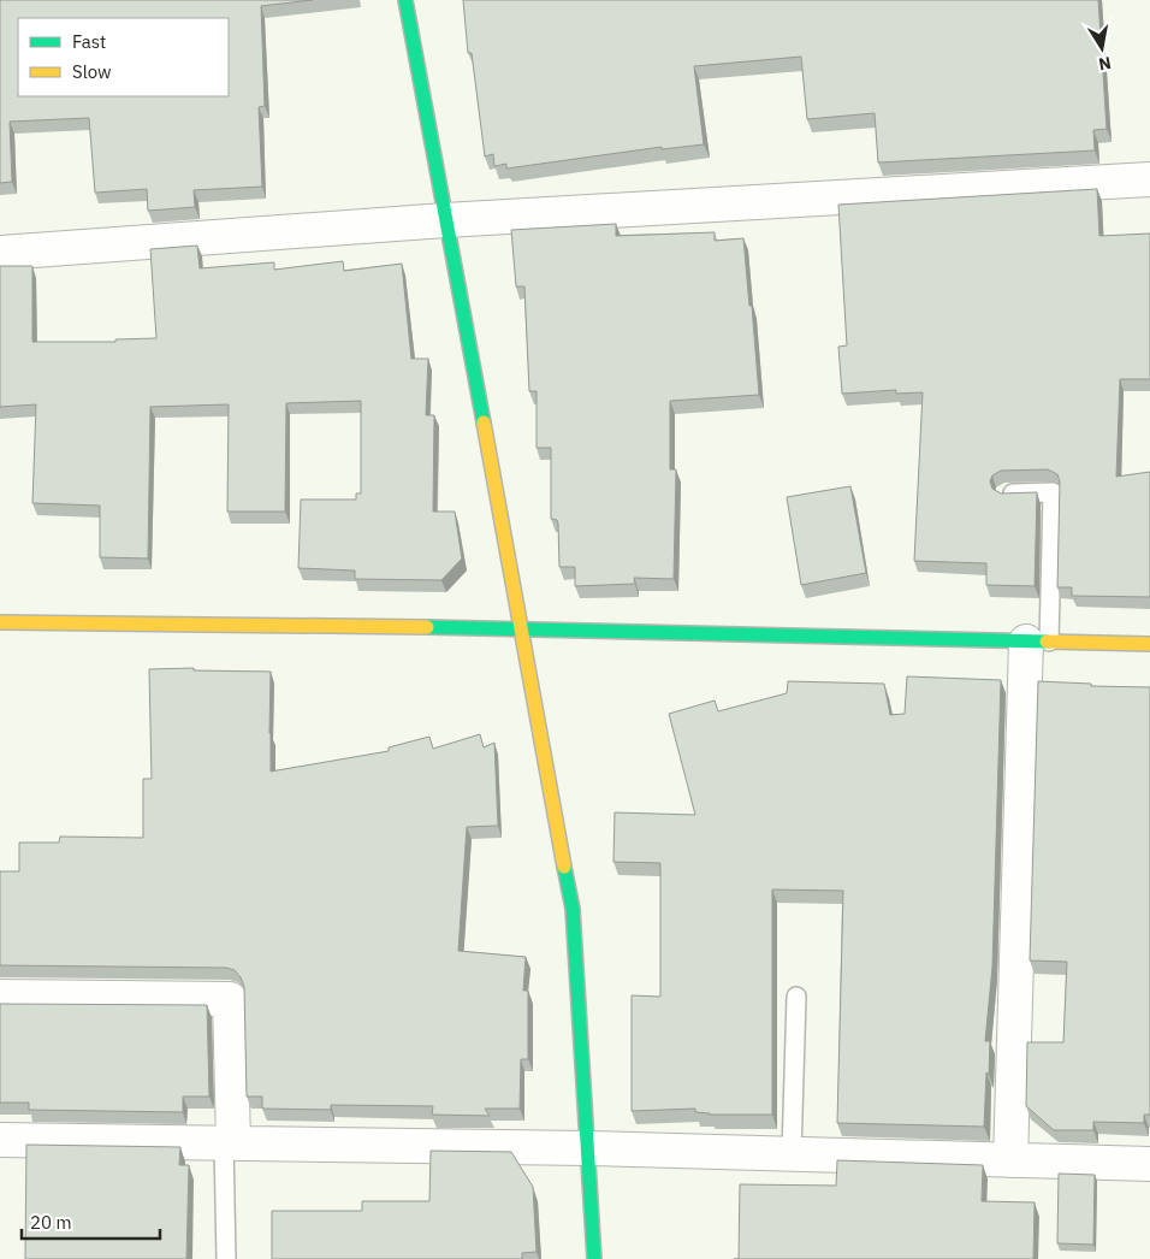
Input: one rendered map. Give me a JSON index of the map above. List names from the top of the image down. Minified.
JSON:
{"legend":["Fast","Slow"],"scale_bar":"20 m","north":"bottom"}
